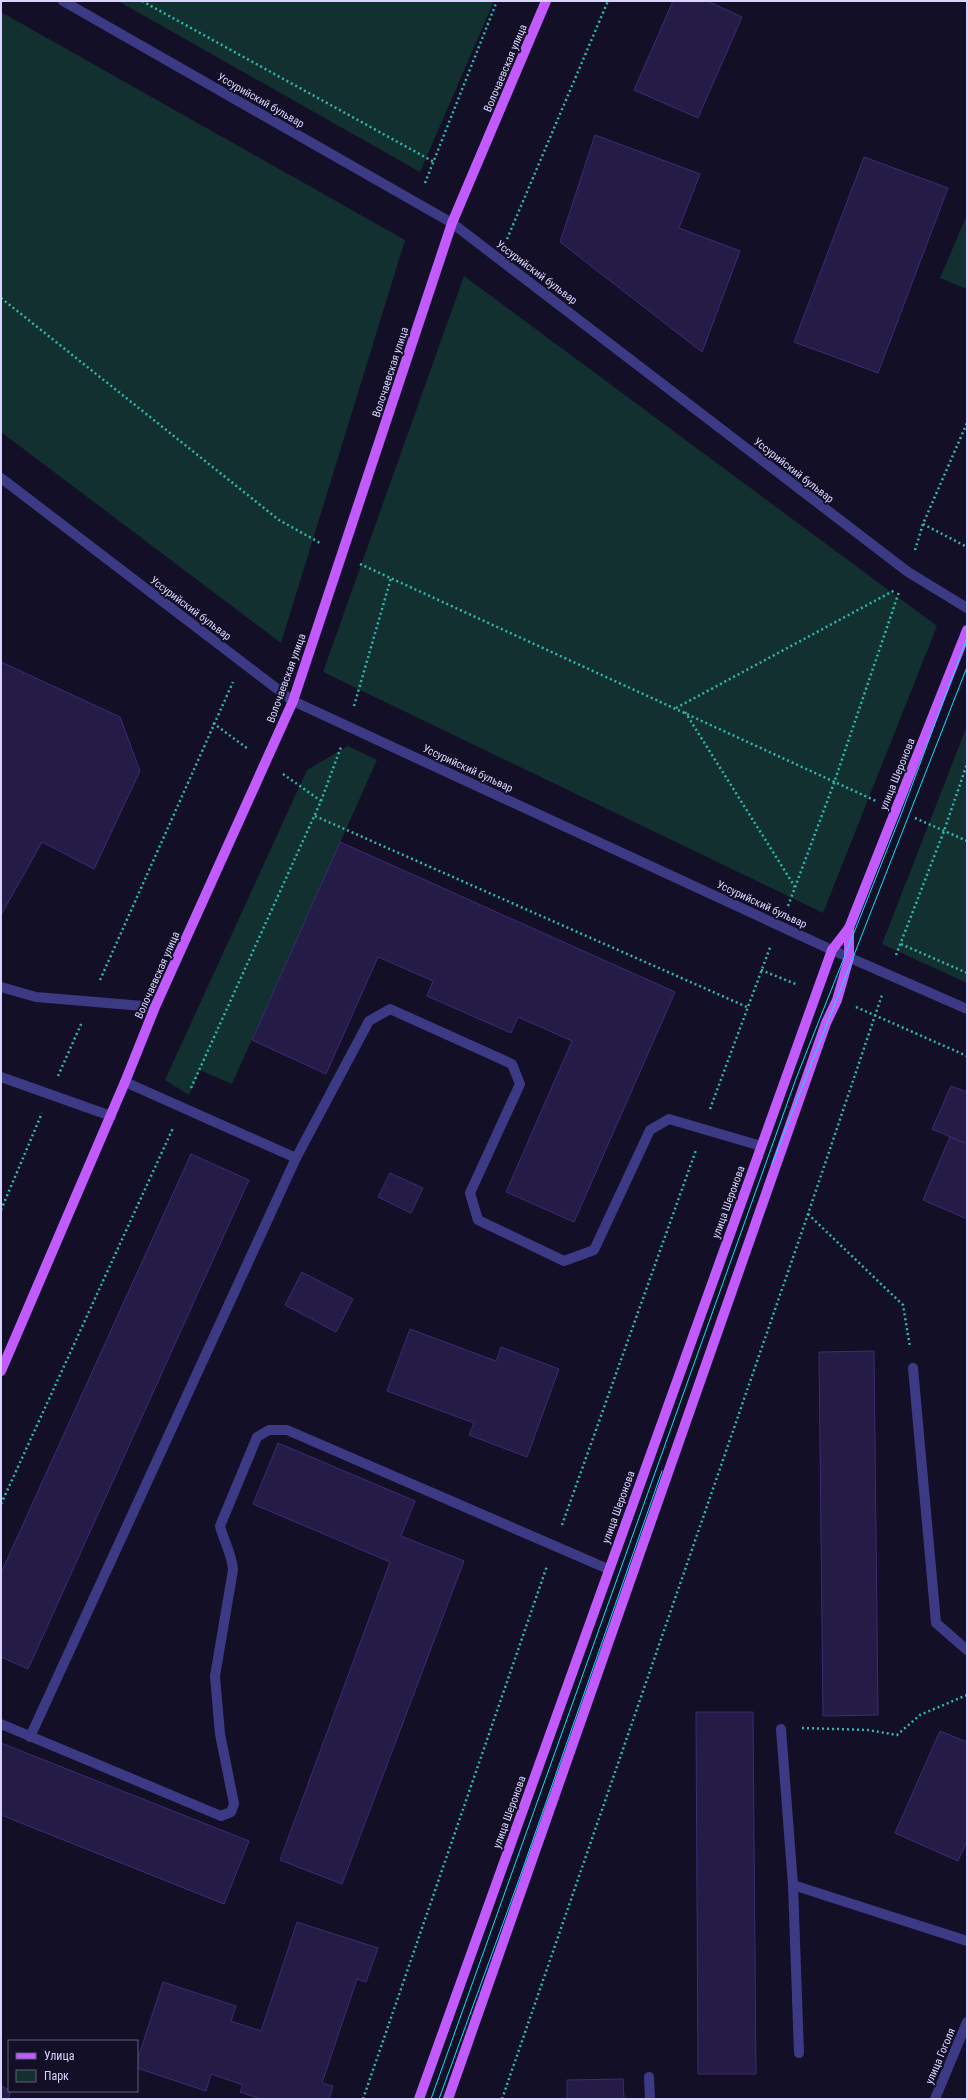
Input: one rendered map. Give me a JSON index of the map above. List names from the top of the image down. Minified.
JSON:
{"streets":{"main road":["Волочаевская улица","улица Шеронова"],"street":["Уссурийский бульвар","улица Гоголя"]},"crossings":[["Волочаевская улица","Уссурийский бульвар"],["Уссурийский бульвар","улица Шеронова"]],"legend":["Улица","Парк"]}
